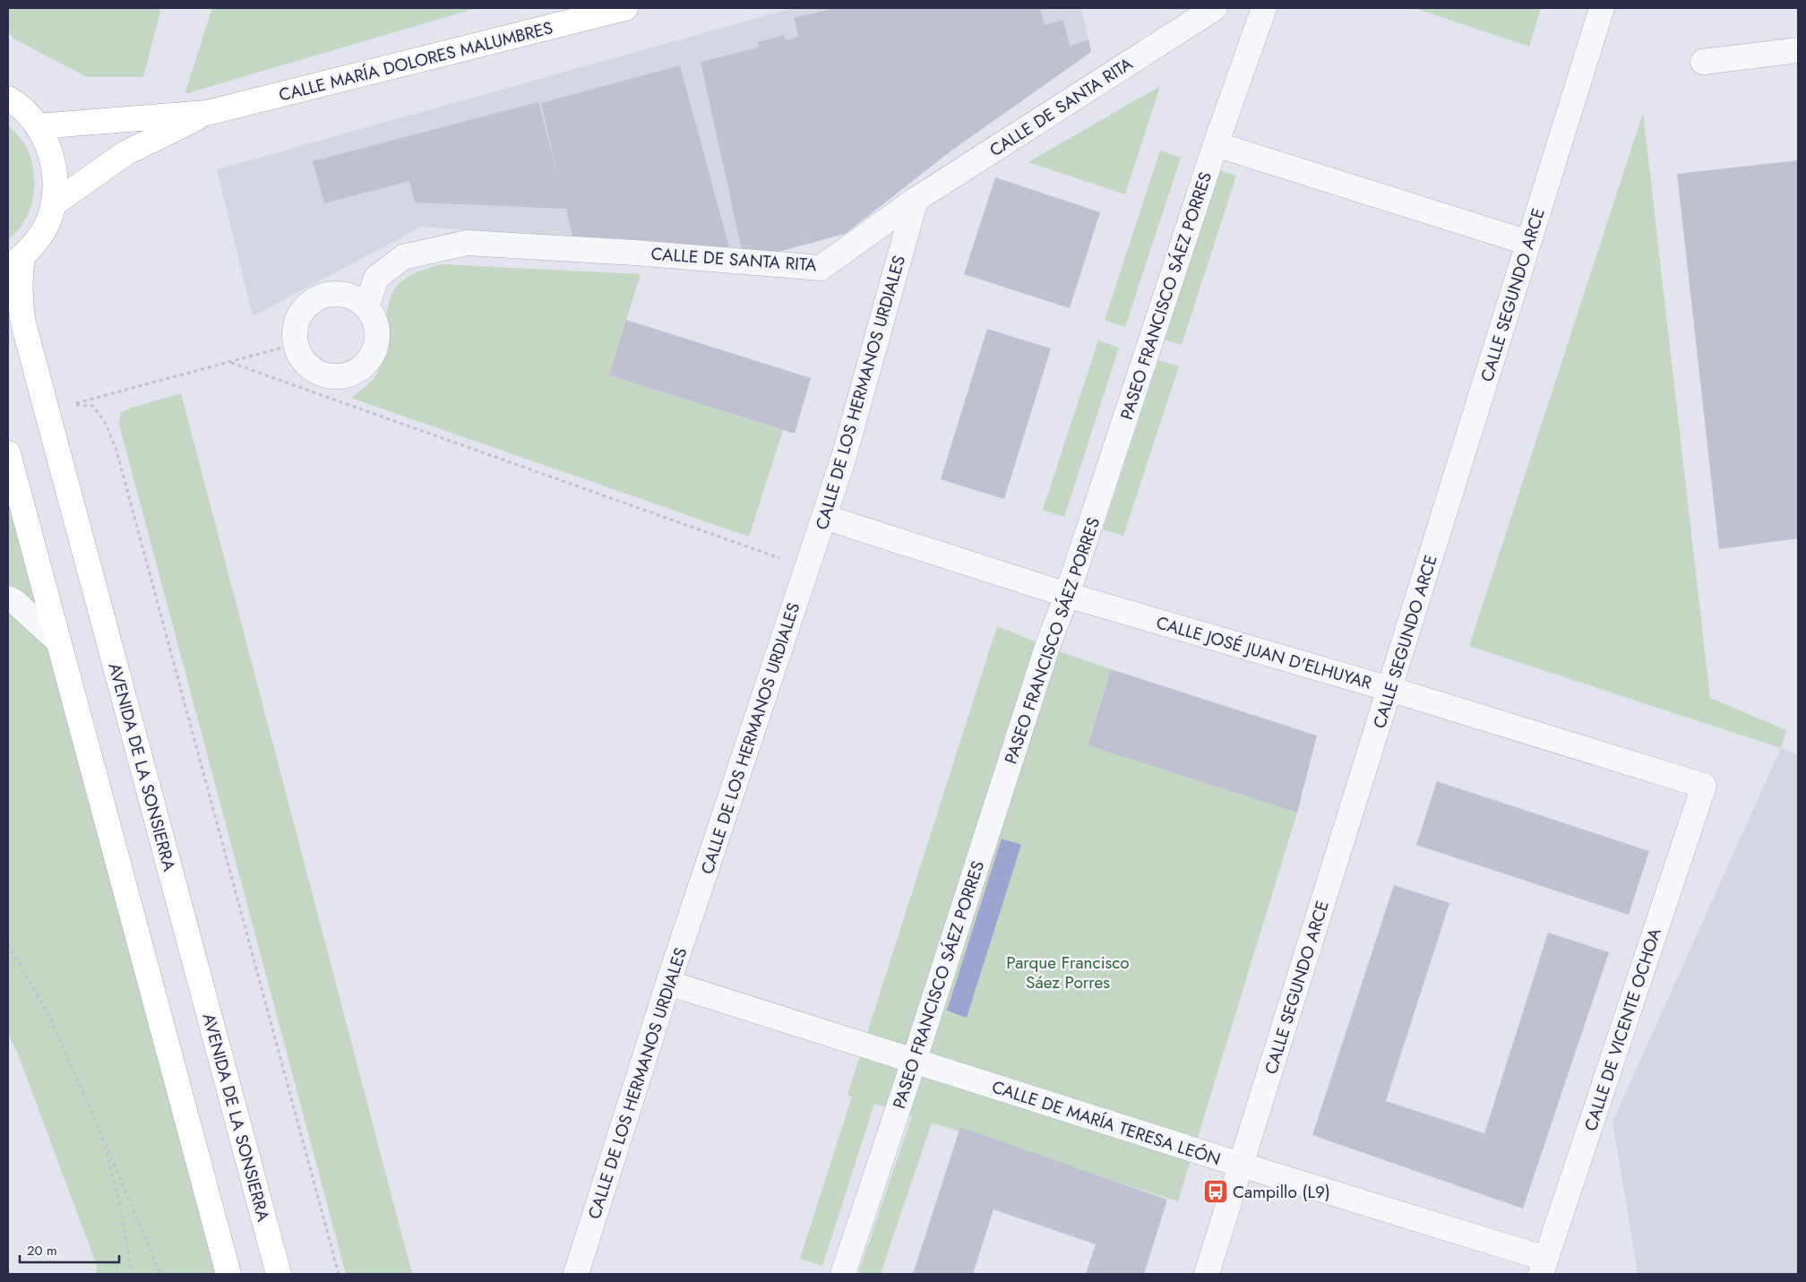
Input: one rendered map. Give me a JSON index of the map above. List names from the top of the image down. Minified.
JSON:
{"streets":{"main road":["CALLE MARÍA DOLORES MALUMBRES","AVENIDA DE LA SONSIERRA"],"street":["CALLE DE SANTA RITA","CALLE SEGUNDO ARCE","PASEO FRANCISCO SÁEZ PORRES","CALLE DE LOS HERMANOS URDIALES","CALLE JOSÉ JUAN D'ELHUYAR","CALLE DE VICENTE OCHOA","CALLE DE MARÍA TERESA LEÓN"]},"crossings":[["CALLE DE SANTA RITA","CALLE DE LOS HERMANOS URDIALES"],["CALLE SEGUNDO ARCE","CALLE JOSÉ JUAN D'ELHUYAR"],["CALLE SEGUNDO ARCE","CALLE DE MARÍA TERESA LEÓN"],["PASEO FRANCISCO SÁEZ PORRES","CALLE JOSÉ JUAN D'ELHUYAR"],["PASEO FRANCISCO SÁEZ PORRES","CALLE DE MARÍA TERESA LEÓN"],["CALLE DE LOS HERMANOS URDIALES","CALLE JOSÉ JUAN D'ELHUYAR"],["CALLE DE LOS HERMANOS URDIALES","CALLE DE MARÍA TERESA LEÓN"],["CALLE JOSÉ JUAN D'ELHUYAR","CALLE DE VICENTE OCHOA"],["CALLE DE VICENTE OCHOA","CALLE DE MARÍA TERESA LEÓN"]],"parks":["Parque Francisco Sáez Porres"],"places":{"bus stop":["Campillo (L9)"]},"scale_bar":"20 m"}
